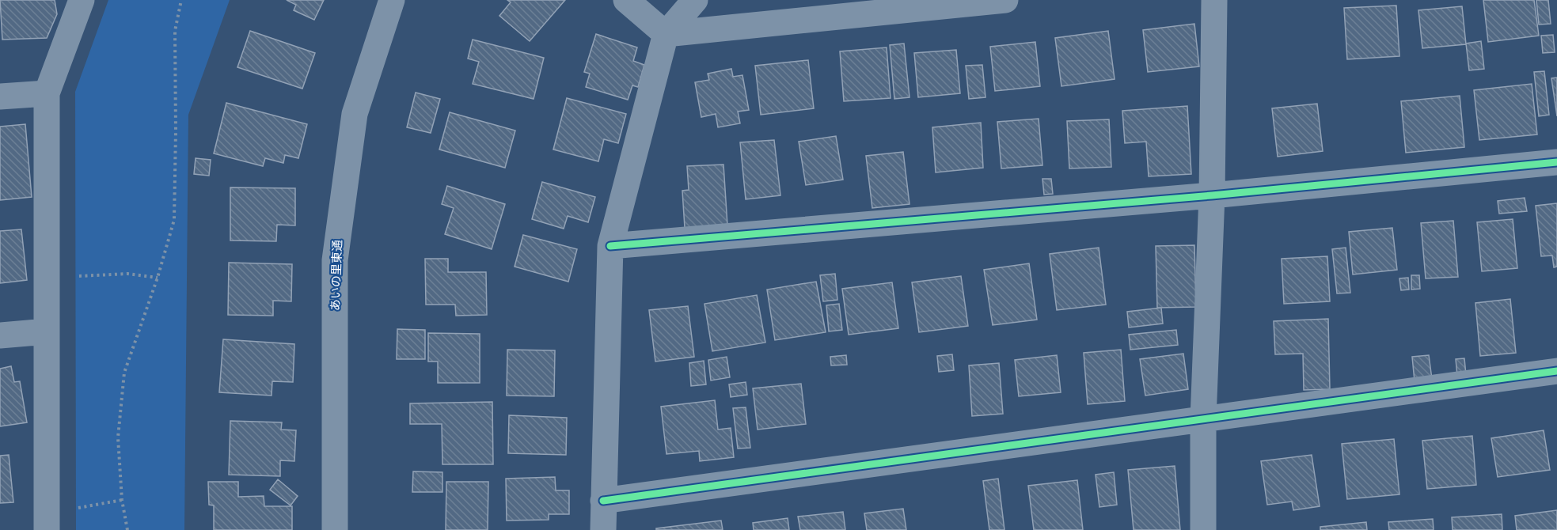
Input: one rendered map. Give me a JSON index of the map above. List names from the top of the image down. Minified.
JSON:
{"streets":{"street":["あいの里東通"]}}
